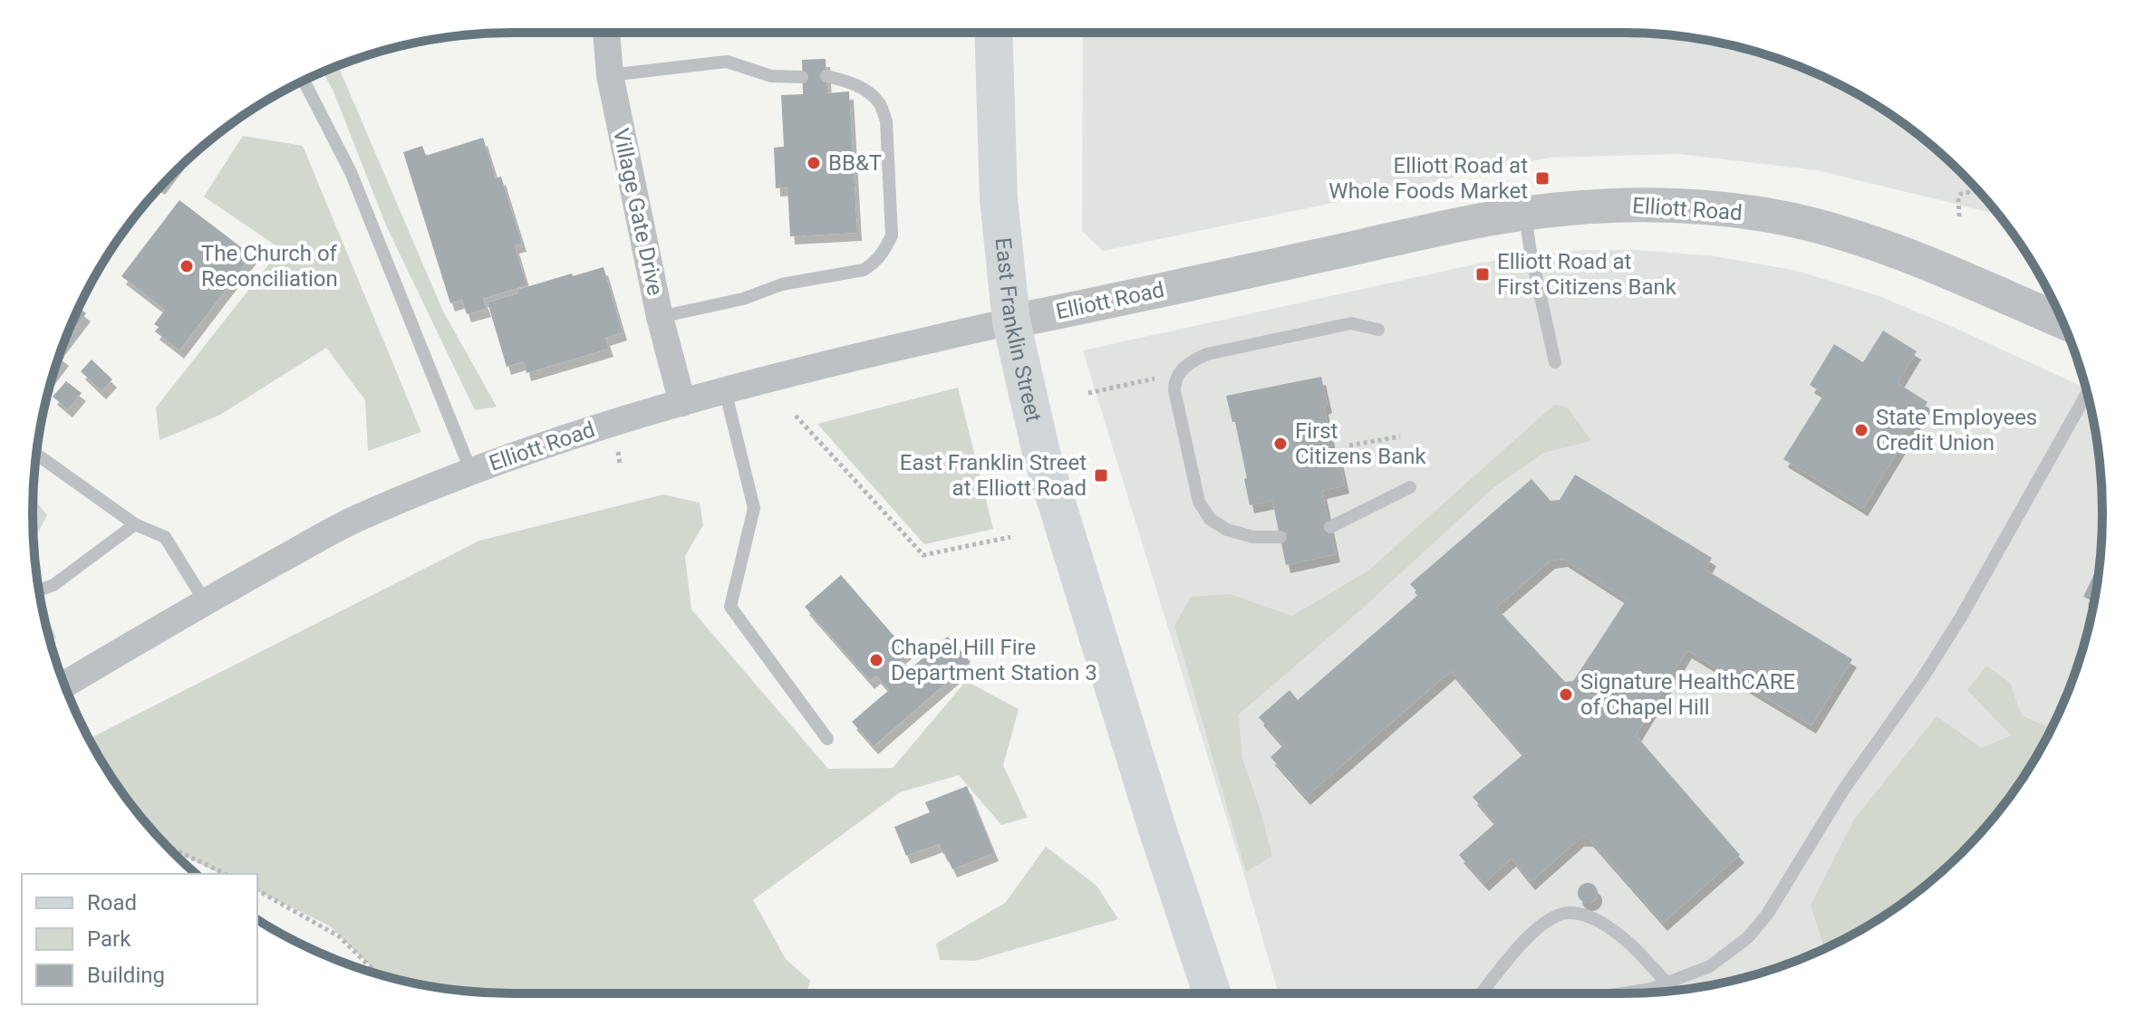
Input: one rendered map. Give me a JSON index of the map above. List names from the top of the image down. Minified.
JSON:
{"streets":{"main road":["East Franklin Street"],"street":["Elliott Road","Village Gate Drive"]},"crossings":[["Elliott Road","Village Gate Drive"],["Elliott Road","East Franklin Street"]],"places":{"other":["BB&T","The Church of Reconciliation","State Employees Credit Union","First Citizens Bank","Chapel Hill Fire Department Station 3","Signature HealthCARE of Chapel Hill"],"transit":["Elliott Road at Whole Foods Market","Elliott Road at First Citizens Bank","East Franklin Street at Elliott Road"]},"legend":["Road","Park","Building"]}
